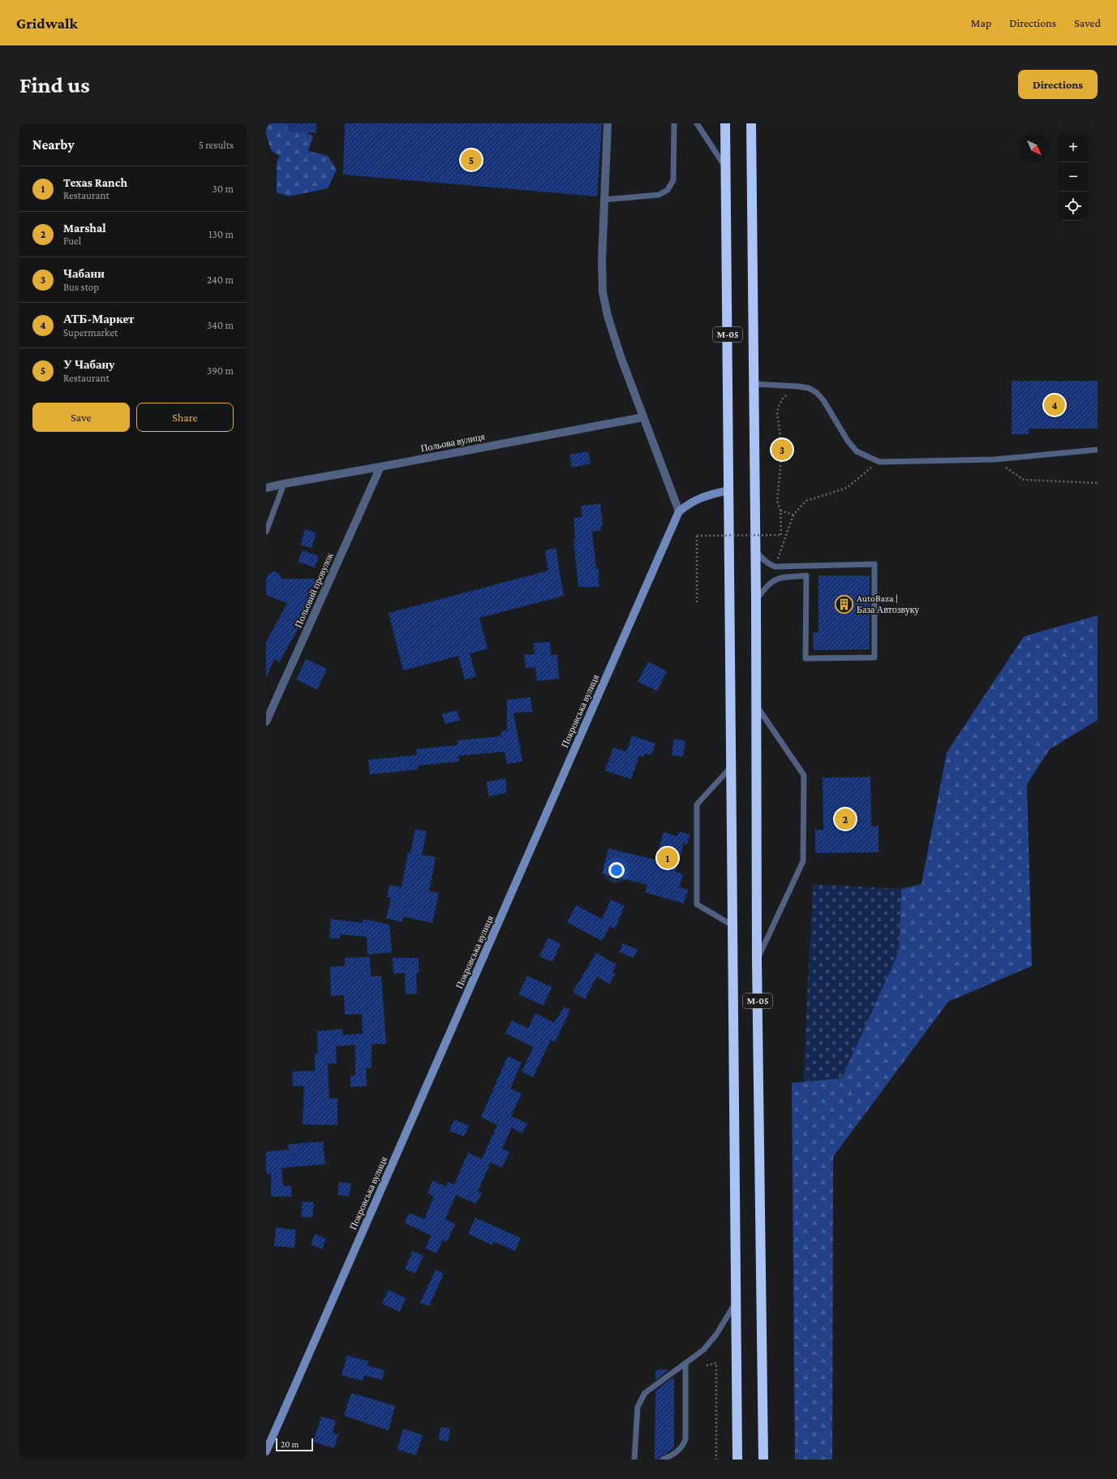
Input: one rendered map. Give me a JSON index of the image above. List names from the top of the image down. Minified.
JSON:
{"streets":{"highway":["М-05"],"street":["Польова вулиця","Польовий провулок","Покровська вулиця"]},"crossings":[["М-05","Покровська вулиця"],["Польова вулиця","Польовий провулок"]],"places":{"building":["AutoBaza | База Автозвуку"]},"scale_bar":"20 m","north":"bottom right","page":{"header":"Gridwalk","nav":["Map","Directions","Saved"],"buttons":["Directions",["Save","Share"]],"title":"Find us","heading":["Nearby","5 results"],"map_buttons":["+","−"],"pins":["5","4","3","2","1"],"list":[{"mark":"1","name":"Texas Ranch","note":"Restaurant","value":"30 m"},{"mark":"2","name":"Marshal","note":"Fuel","value":"130 m"},{"mark":"3","name":"Чабани","note":"Bus stop","value":"240 m"},{"mark":"4","name":"АТБ-Маркет","note":"Supermarket","value":"340 m"},{"mark":"5","name":"У Чабану","note":"Restaurant","value":"390 m"}],"scale":"20 m"}}
